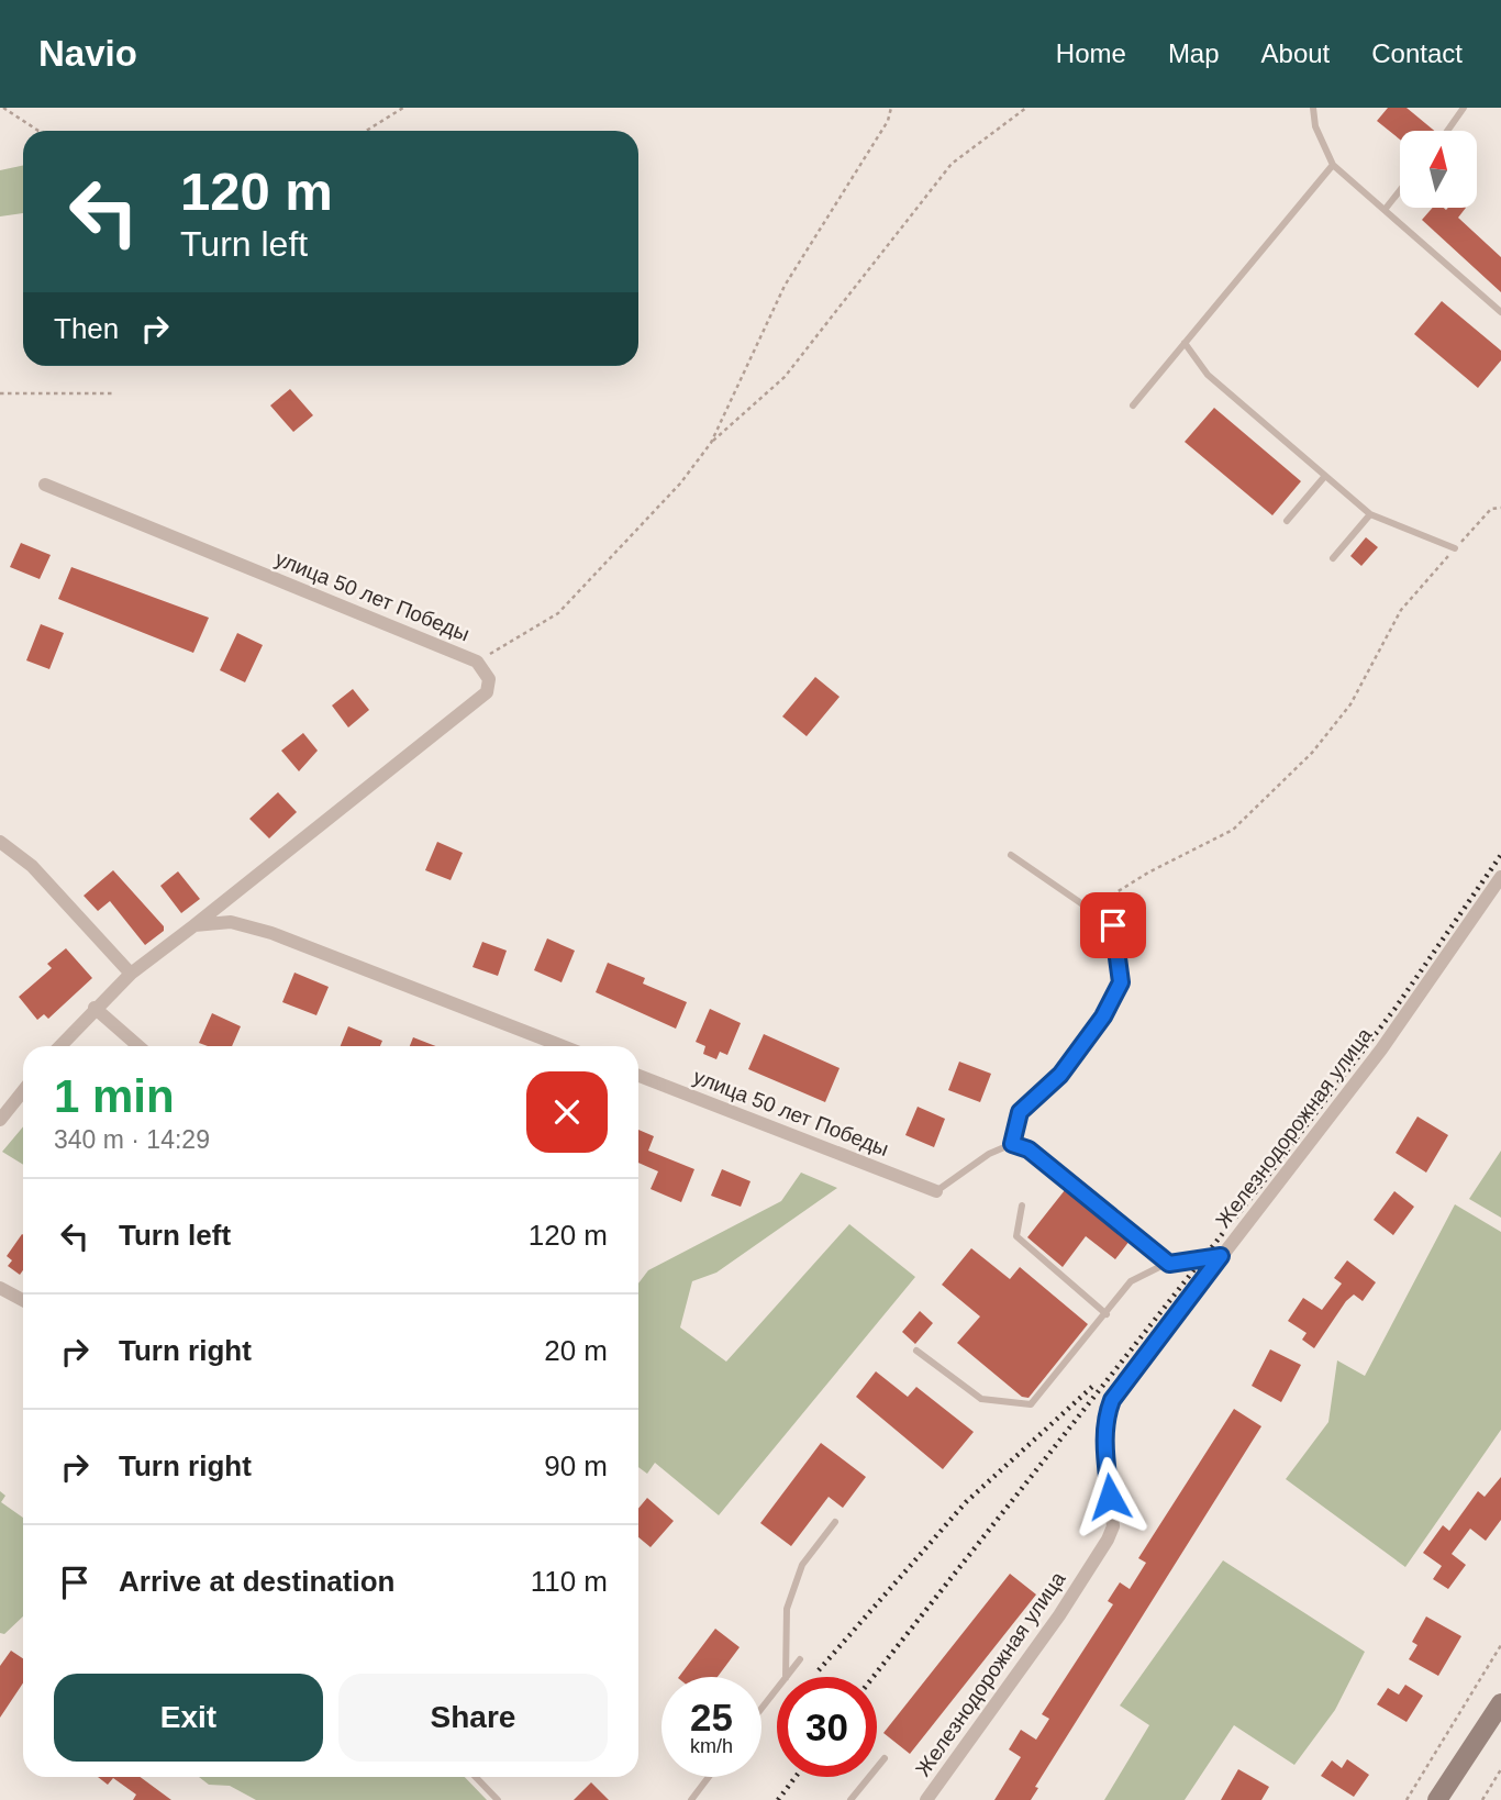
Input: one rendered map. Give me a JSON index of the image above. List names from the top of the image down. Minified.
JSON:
{"streets":{"street":["улица 50 лет Победы","Железнодорожная улица"]},"north":"top","page":{"header":"Navio","nav":["Home","Map","About","Contact"],"turn":["120 m","Turn left"],"then":"Then","heading":["1 min","340 m · 14:29"],"list":[{"name":"Turn left","value":"120 m"},{"name":"Turn right","value":"20 m"},{"name":"Turn right","value":"90 m"},{"name":"Arrive at destination","value":"110 m"}],"buttons":["Exit","Share"],"speed":"25 km/h","limit":"30"}}
